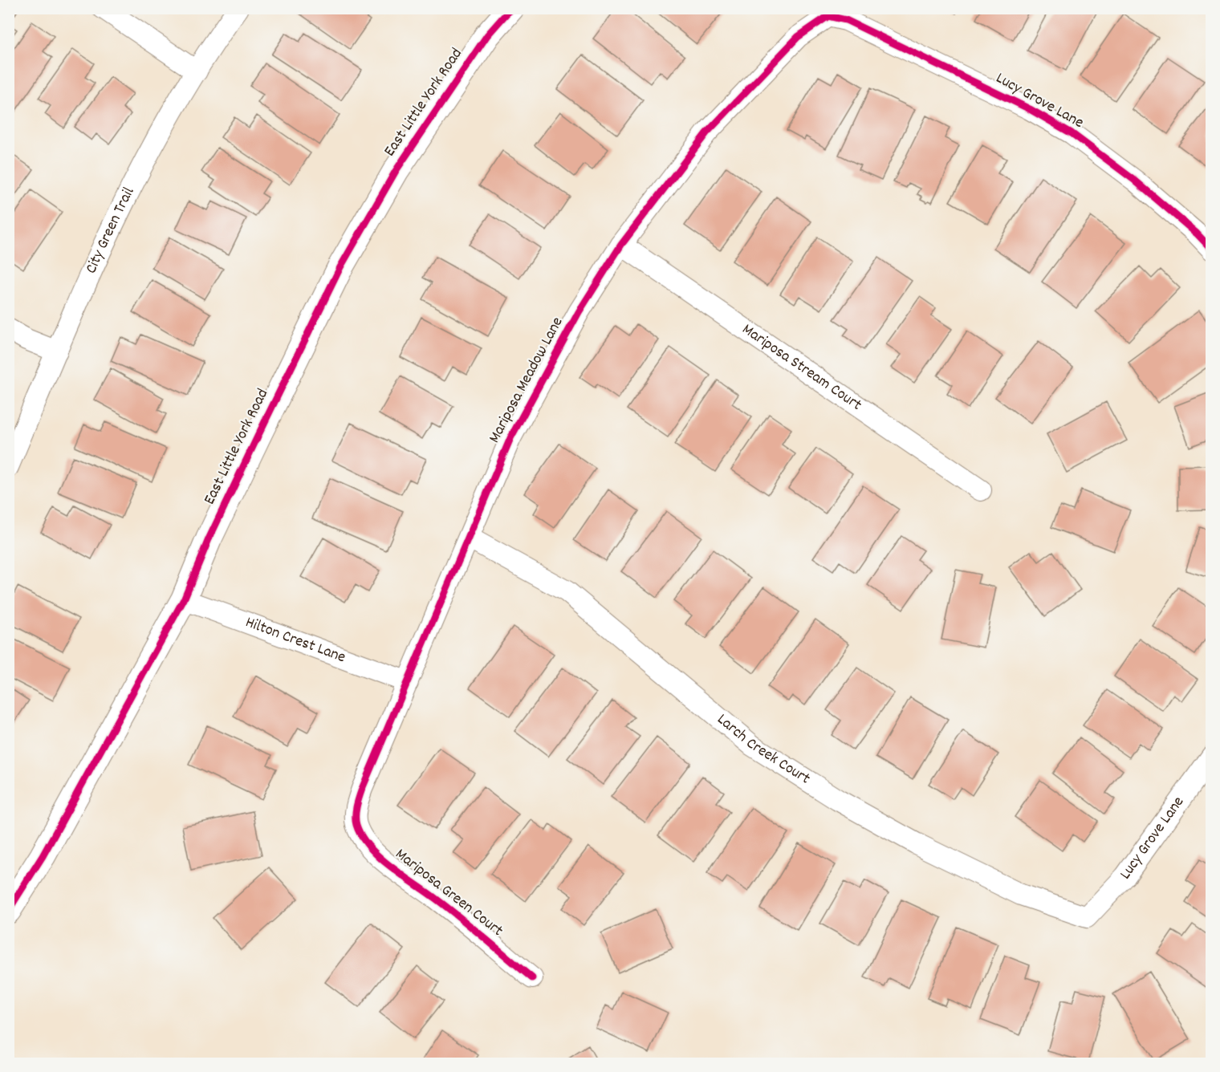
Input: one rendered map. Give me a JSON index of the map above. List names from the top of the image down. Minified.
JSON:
{"streets":{"street":["Lucy Grove Lane","East Little York Road","City Green Trail","Mariposa Stream Court","Mariposa Meadow Lane","Hilton Crest Lane","Larch Creek Court","Mariposa Green Court"]},"crossings":[["Lucy Grove Lane","Mariposa Meadow Lane"],["Lucy Grove Lane","Larch Creek Court"],["East Little York Road","Hilton Crest Lane"],["Mariposa Stream Court","Mariposa Meadow Lane"],["Mariposa Meadow Lane","Hilton Crest Lane"],["Mariposa Meadow Lane","Larch Creek Court"],["Mariposa Meadow Lane","Mariposa Green Court"]]}
